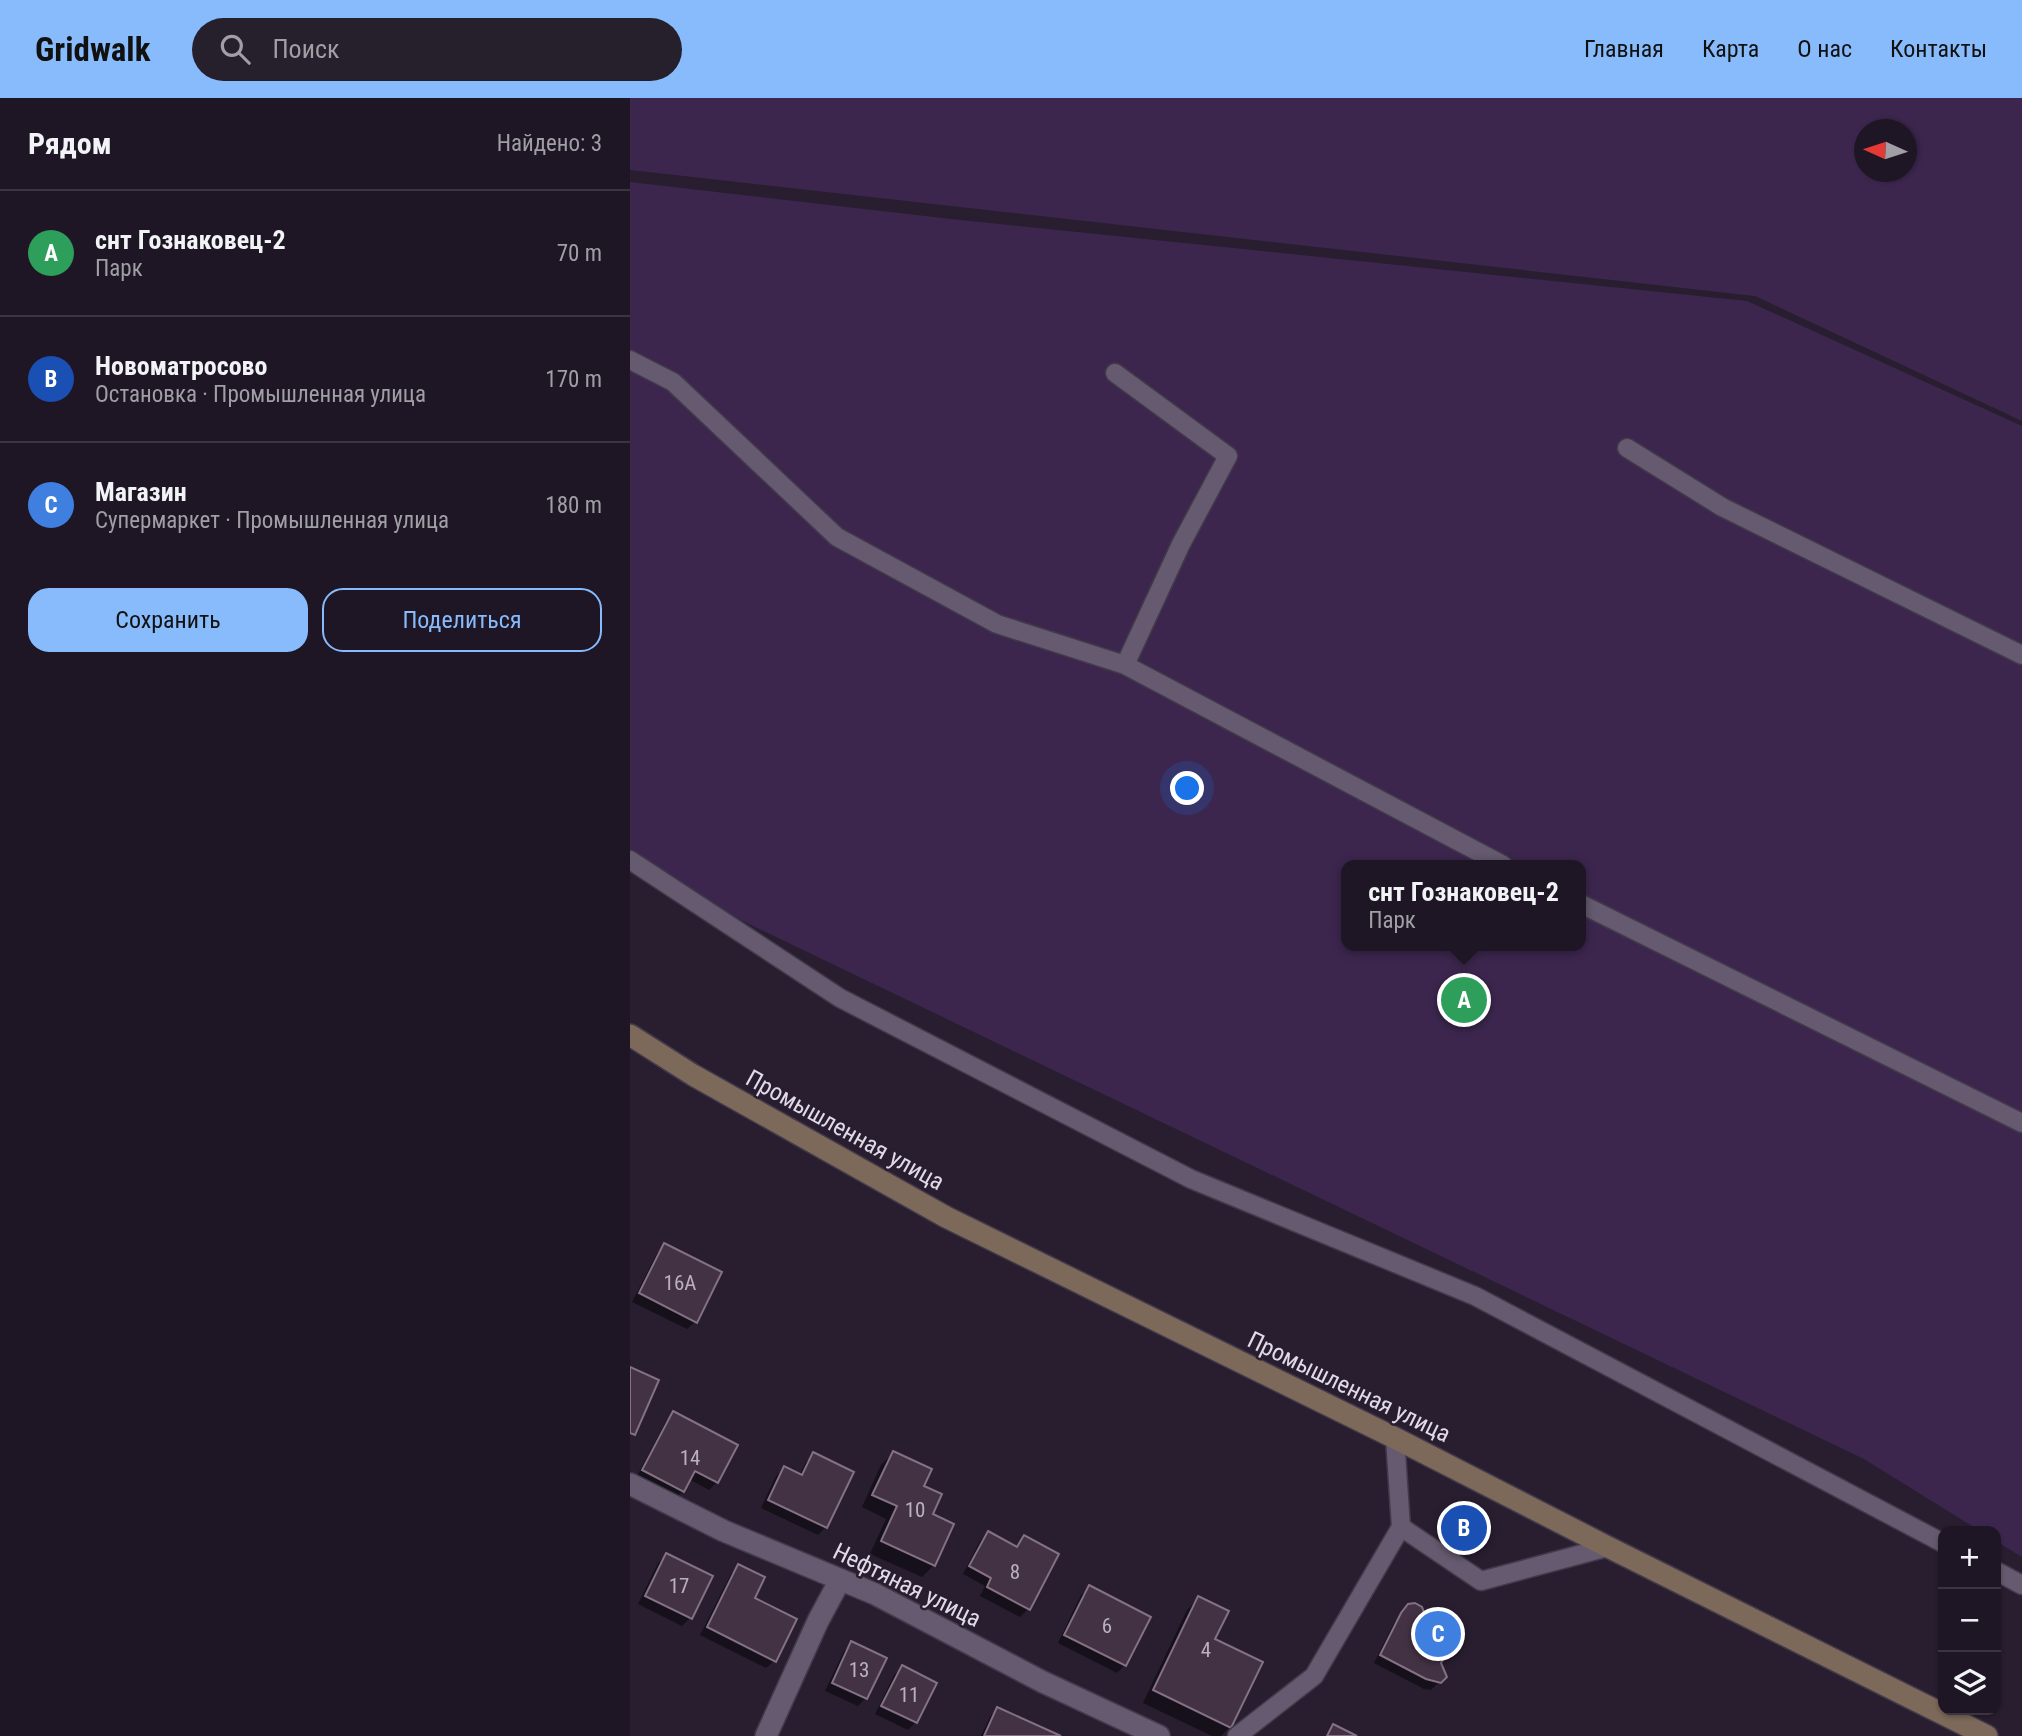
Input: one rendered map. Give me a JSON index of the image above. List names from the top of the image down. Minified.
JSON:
{"streets":{"main road":["Промышленная улица"],"street":["Нефтяная улица"]},"house_numbers":["16А","14","10","8","17","6","4","13","11"],"north":"left","page":{"header":"Gridwalk","search":"Поиск","nav":["Главная","Карта","О нас","Контакты"],"heading":["Рядом","Найдено: 3"],"list":[{"mark":"A","name":"снт Гознаковец-2","note":"Парк","value":"70 m"},{"mark":"B","name":"Новоматросово","note":"Остановка · Промышленная улица","value":"170 m"},{"mark":"C","name":"Магазин","note":"Супермаркет · Промышленная улица","value":"180 m"}],"buttons":["Сохранить","Поделиться"],"popup":["снт Гознаковец-2","Парк"],"pins":["A","B","C"],"map_buttons":["+","−"]}}
